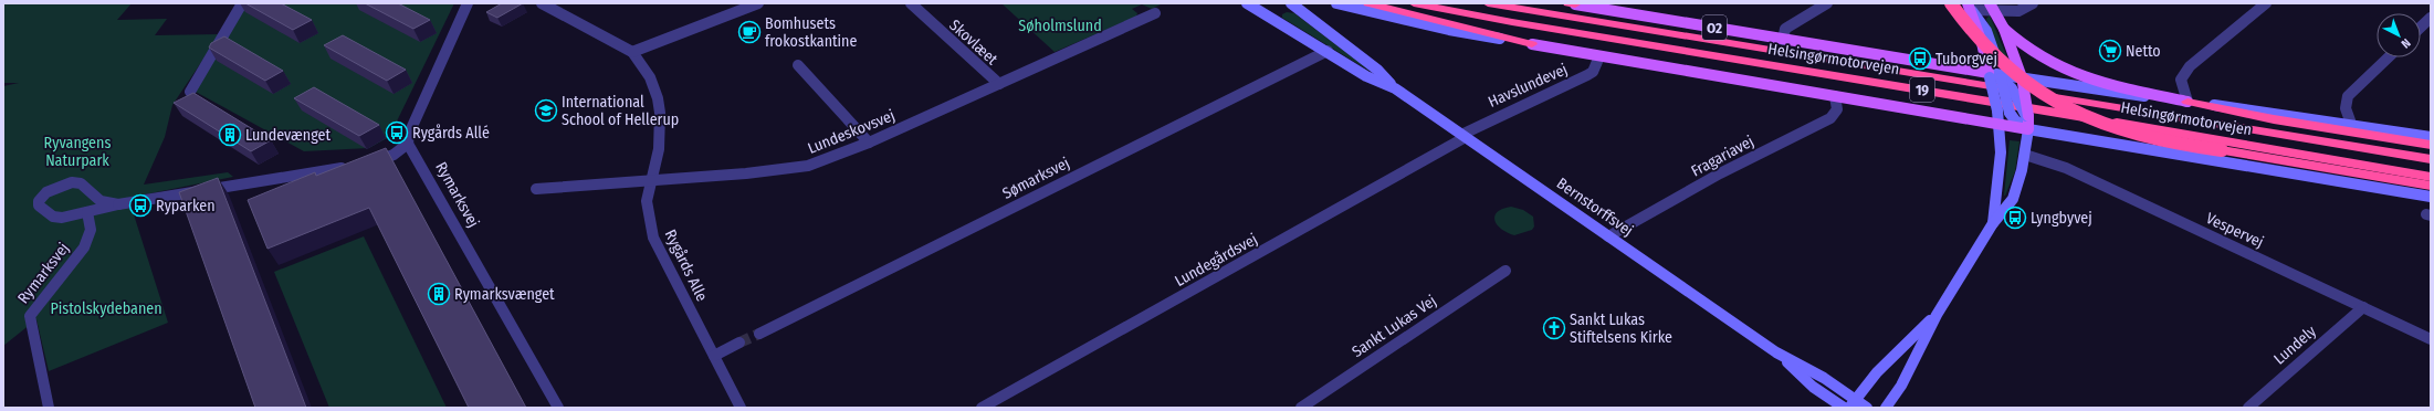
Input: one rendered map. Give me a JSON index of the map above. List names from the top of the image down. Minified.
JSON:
{"streets":{"highway":["Helsingørmotorvejen","19"],"main road":["O2"],"street":["Skovlæet","Havslundevej","Lundeskovsvej","Fragariavej","Sømarksvej","Rymarksvej","Bernstorffsvej","Vespervej","Lundegårdsvej","Rygårds Alle","Sankt Lukas Vej","Lundely"]},"crossings":[["Skovlæet","Lundeskovsvej"],["Havslundevej","Bernstorffsvej"],["Havslundevej","Lundegårdsvej"],["Lundeskovsvej","Rygårds Alle"],["Fragariavej","Bernstorffsvej"],["Sømarksvej","Bernstorffsvej"],["Bernstorffsvej","Lundegårdsvej"],["Vespervej","Lundely"]],"parks":["Søholmslund","Ryvangens Naturpark","Pistolskydebanen"],"places":{"cafe":["Bomhusets frokostkantine"],"supermarket":["Netto"],"bus stop":["Tuborgvej","Rygårds Allé","Ryparken","Lyngbyvej"],"school or university":["International School of Hellerup"],"building":["Lundevænget","Rymarksvænget"],"church":["Sankt Lukas Stiftelsens Kirke"]},"north":"bottom right"}
